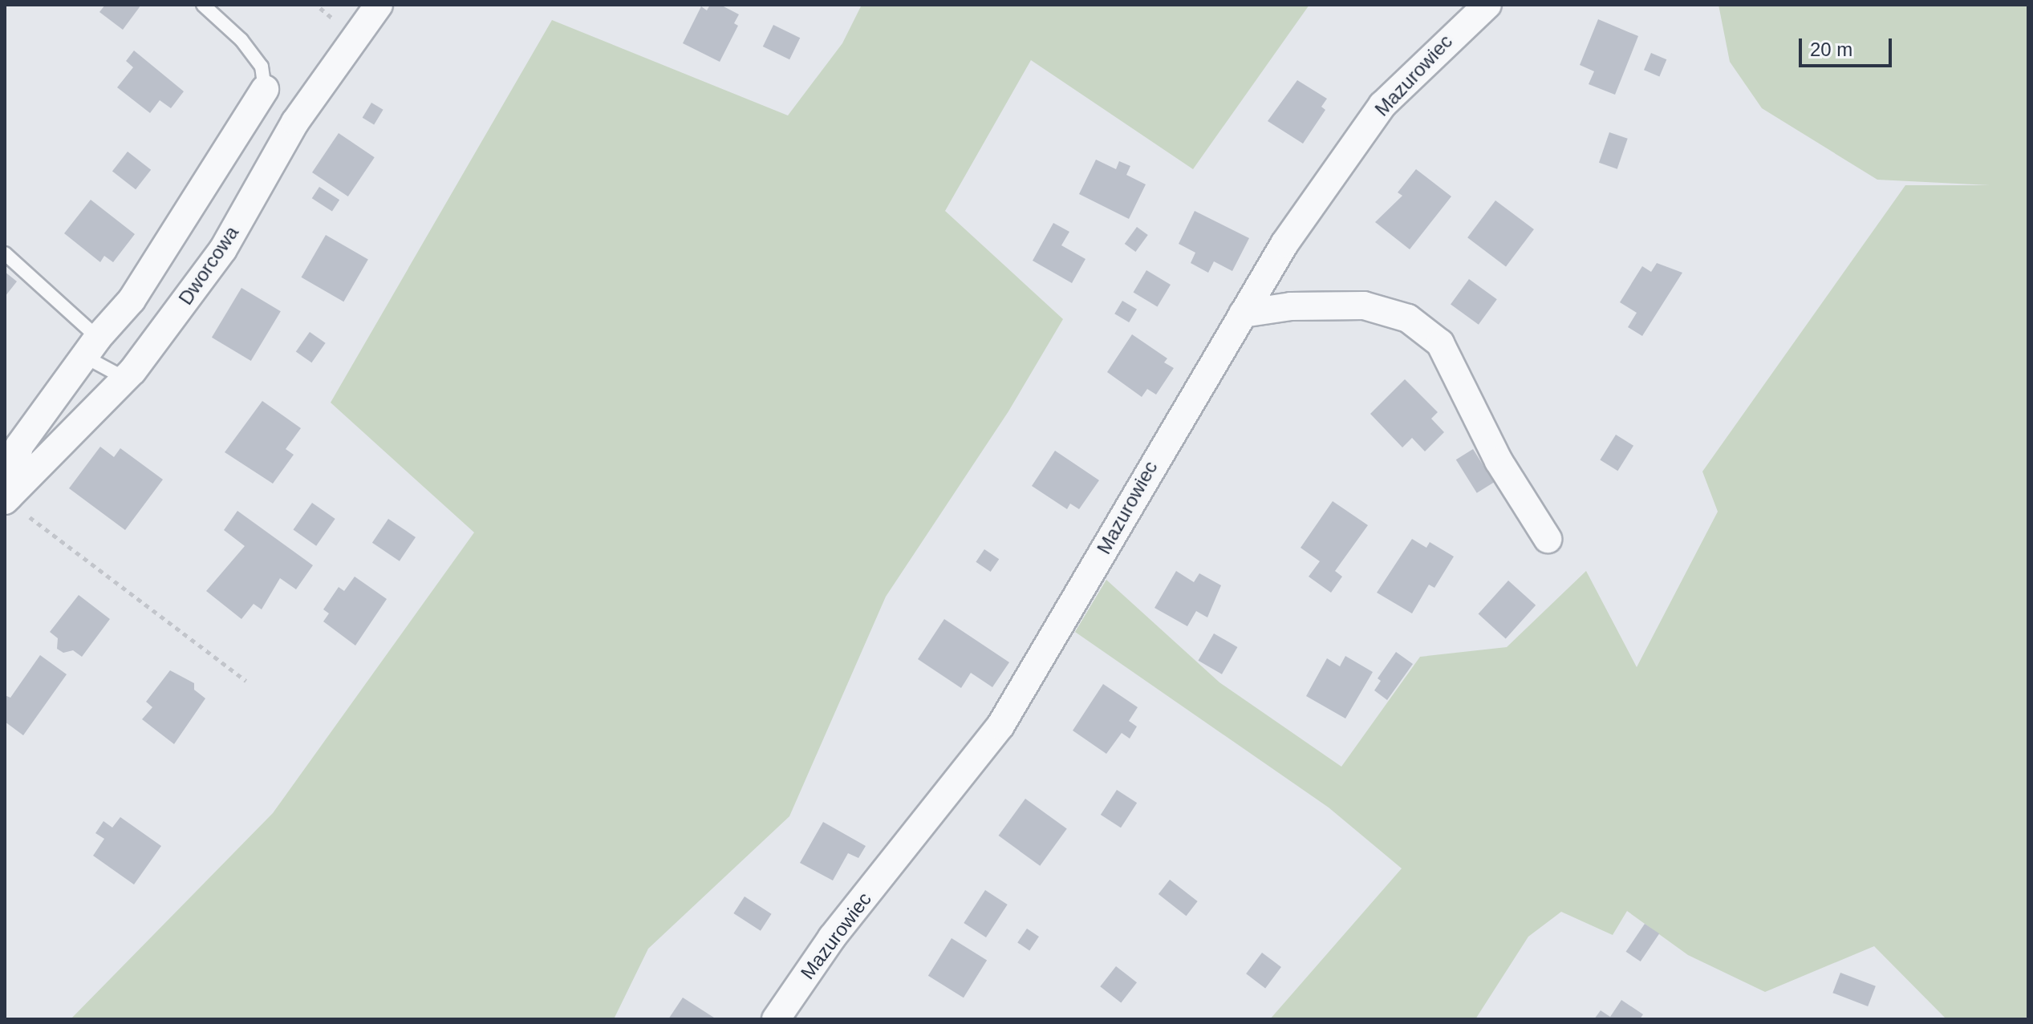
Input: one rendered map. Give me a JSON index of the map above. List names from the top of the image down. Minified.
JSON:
{"streets":{"street":["Mazurowiec","Dworcowa"]},"scale_bar":"20 m"}
